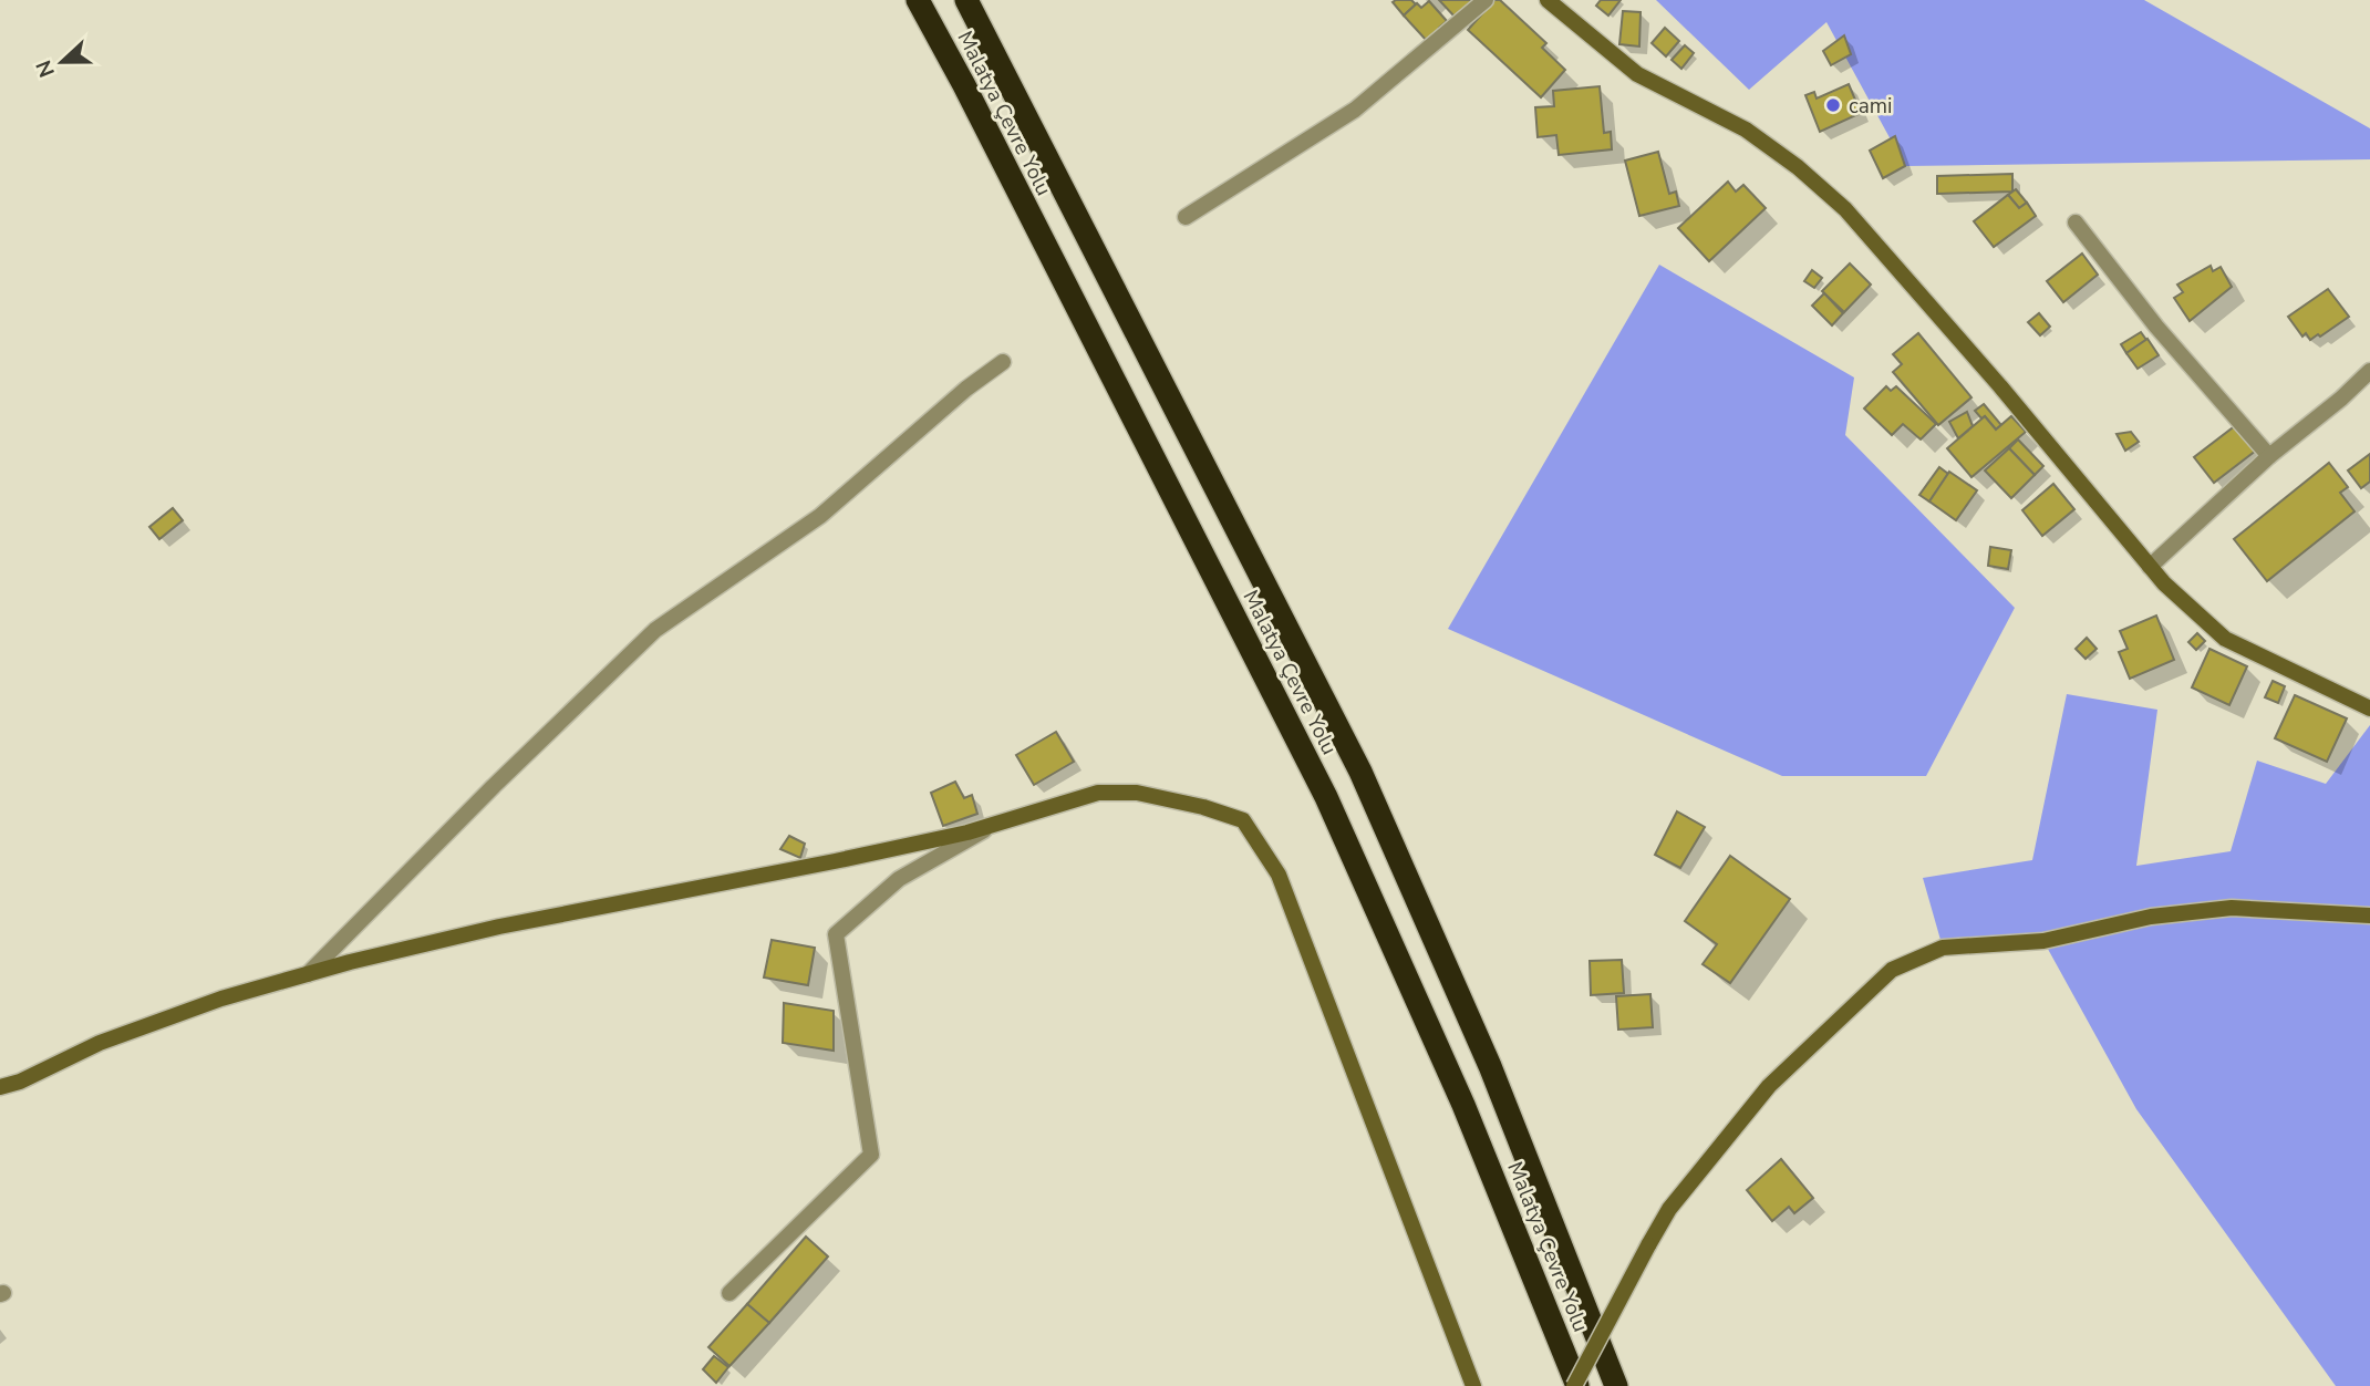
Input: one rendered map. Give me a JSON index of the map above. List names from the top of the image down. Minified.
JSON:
{"streets":{"highway":["Malatya Çevre Yolu"]},"places":["cami"],"north":"left"}
